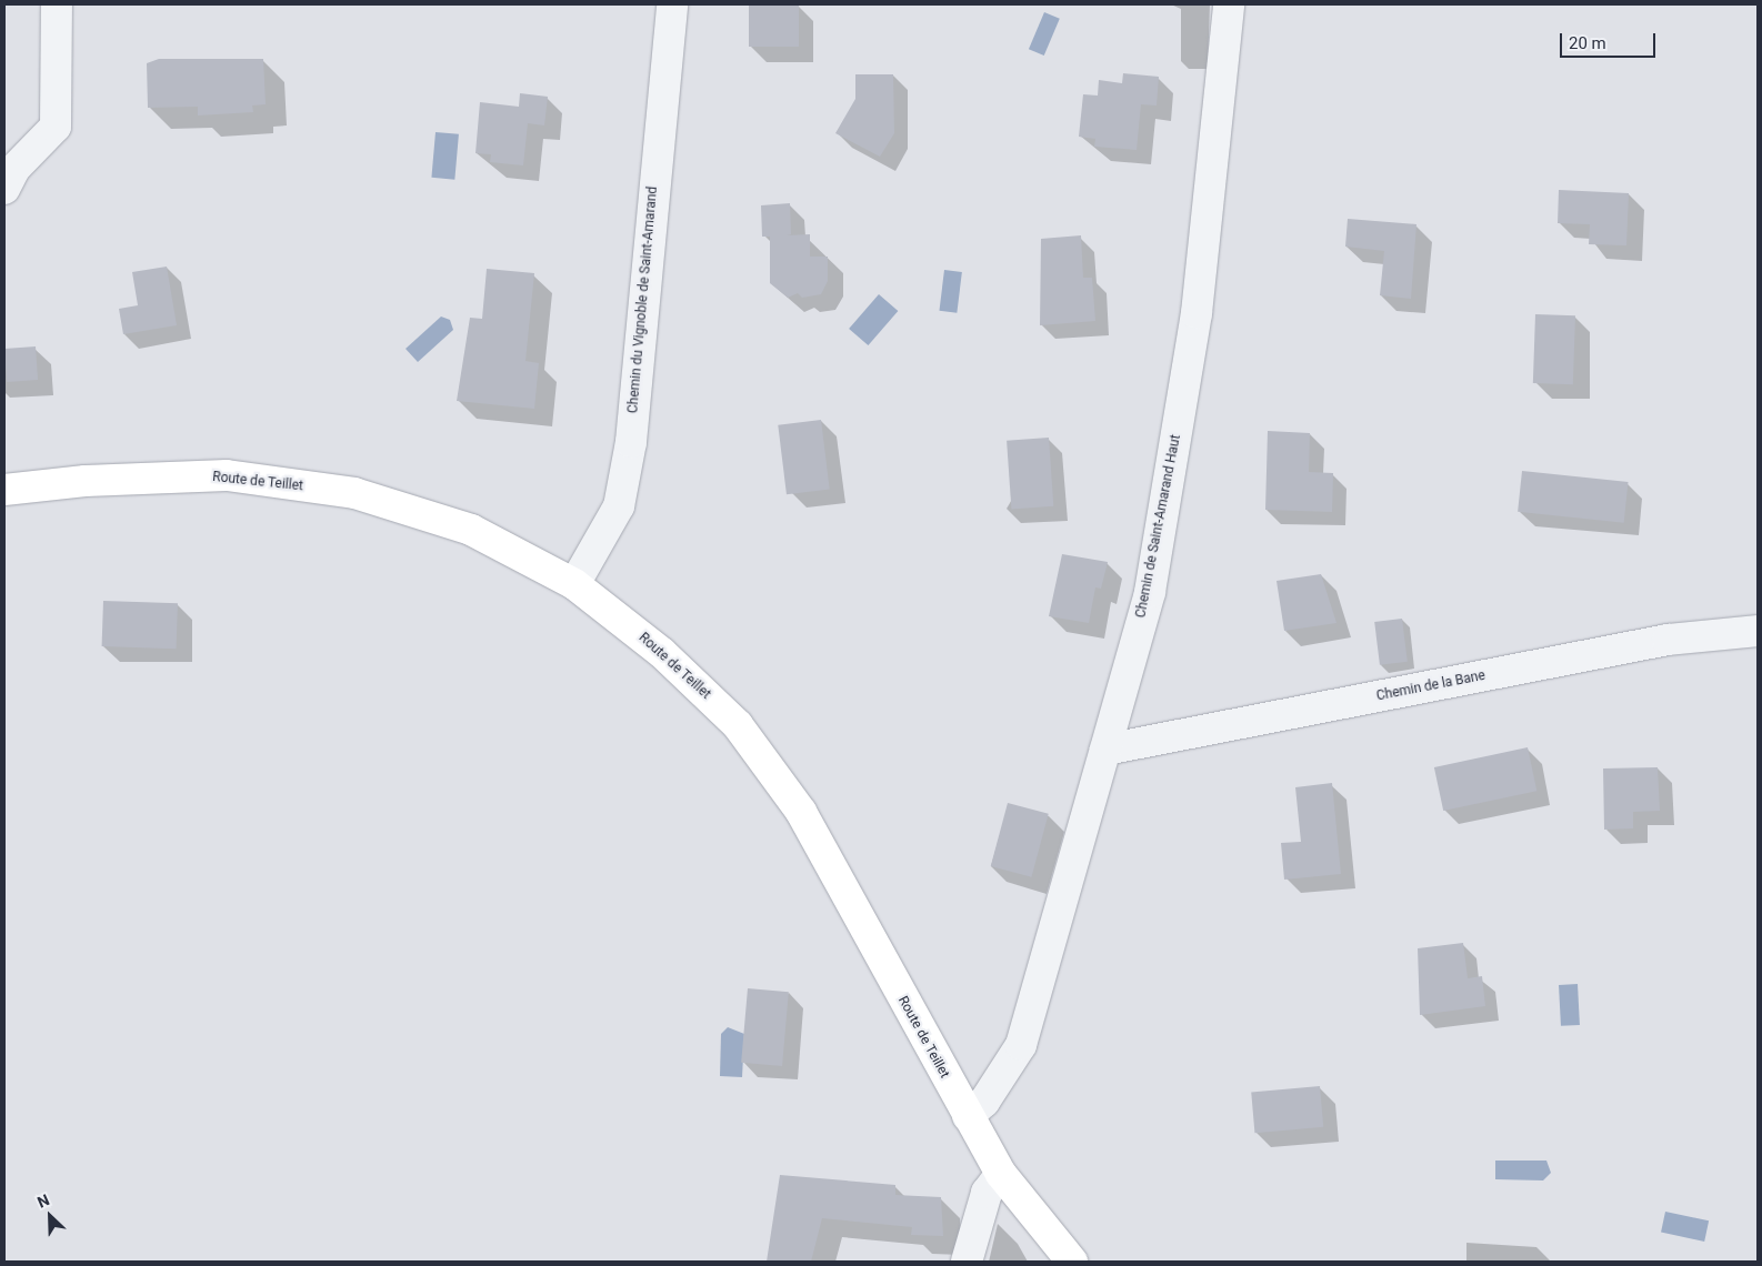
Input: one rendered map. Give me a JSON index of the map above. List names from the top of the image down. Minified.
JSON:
{"streets":{"main road":["Route de Teillet"],"street":["Chemin du Vignoble de Saint-Amarand","Chemin de Saint-Amarand Haut","Chemin de la Bane"]},"crossings":[["Chemin du Vignoble de Saint-Amarand","Route de Teillet"],["Route de Teillet","Chemin de Saint-Amarand Haut"],["Chemin de Saint-Amarand Haut","Chemin de la Bane"]],"scale_bar":"20 m","north":"top left"}
